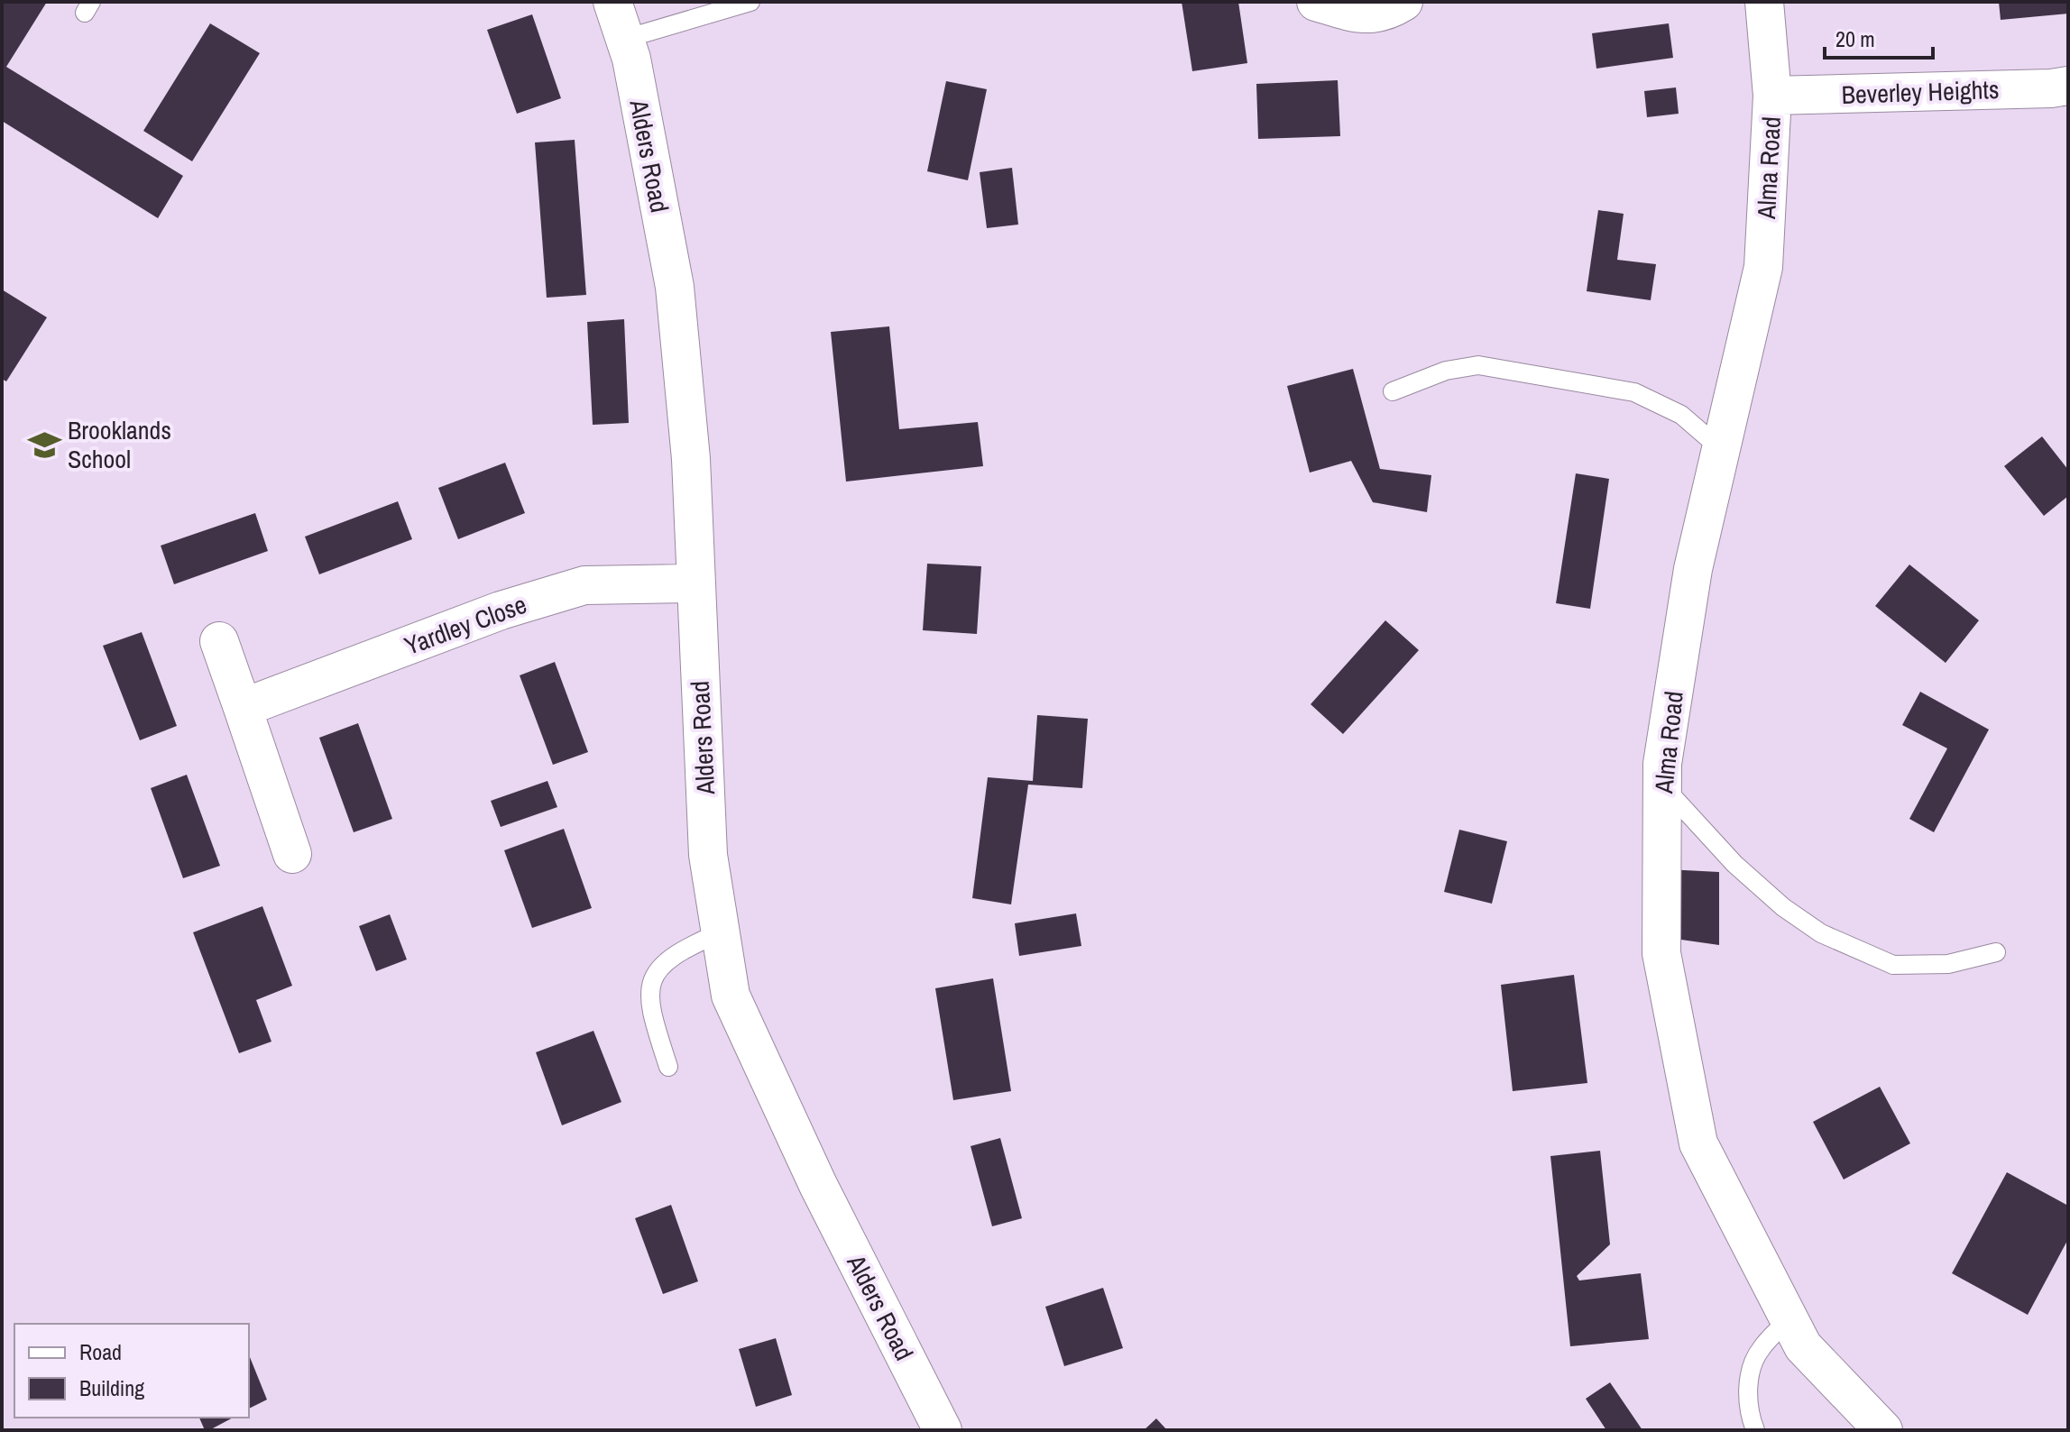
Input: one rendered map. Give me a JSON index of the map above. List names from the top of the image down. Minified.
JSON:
{"streets":{"street":["Beverley Heights","Alders Road","Alma Road","Yardley Close"]},"crossings":[["Beverley Heights","Alma Road"],["Alders Road","Yardley Close"]],"places":{"school or university":["Brooklands School"]},"legend":["Road","Building"],"scale_bar":"20 m"}
